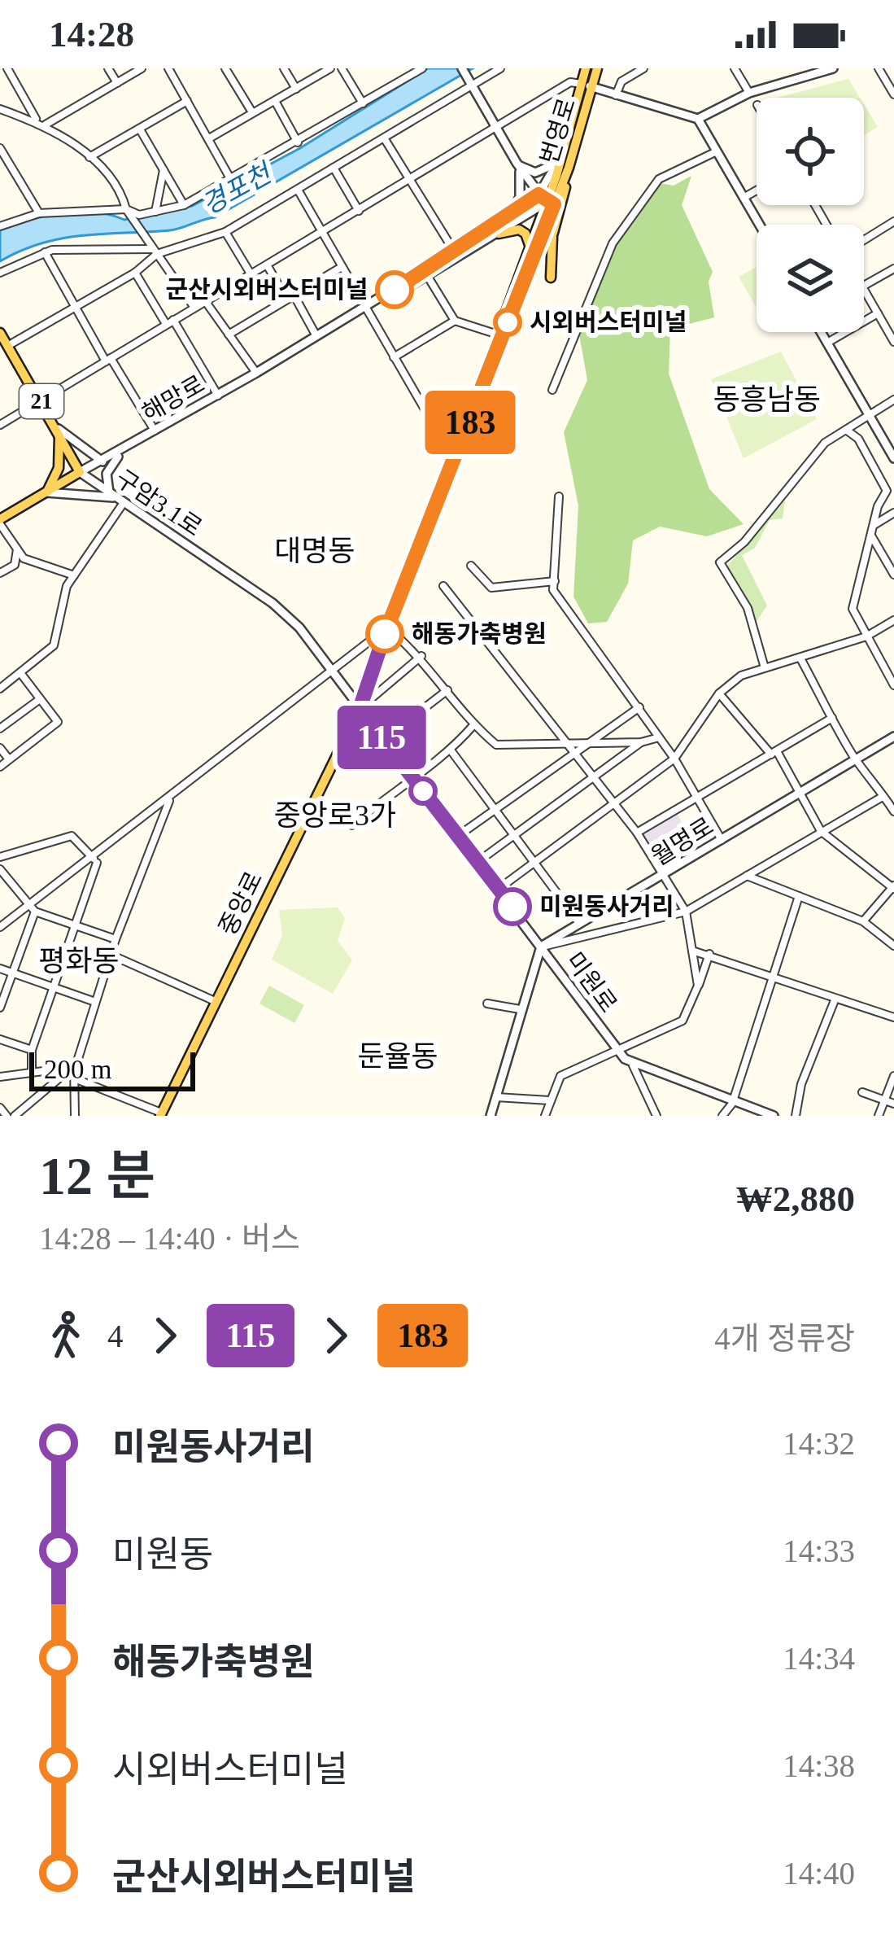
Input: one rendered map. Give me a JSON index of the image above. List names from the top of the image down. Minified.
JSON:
{"streets":{"main road":["번영로","해망로","21","구암3.1로","중앙로"],"street":["월명로","미원로"]},"crossings":[["번영로","해망로"],["번영로","중앙로"],["해망로","구암3.1로"],["해망로","중앙로"],["구암3.1로","중앙로"],["구암3.1로","미원로"],["월명로","미원로"],["중앙로","미원로"]],"districts":["동흥남동","대명동","중앙로3가","평화동","둔율동"],"water":["경포천"],"places":["군산시외버스터미널","시외버스터미널","해동가축병원","미원동사거리"],"lines":["bus line 183","bus line 115"],"scale_bar":"200 m","page":{"status":"14:28","on_map":["115","183"],"scale":"200 m","heading":["12 분","14:28 – 14:40 · 버스","₩2,880"],"legs":["4","115","183","4개 정류장"],"list":[{"name":"미원동사거리","value":"14:32"},{"name":"미원동","value":"14:33"},{"name":"해동가축병원","value":"14:34"},{"name":"시외버스터미널","value":"14:38"},{"name":"군산시외버스터미널","value":"14:40"}]}}
